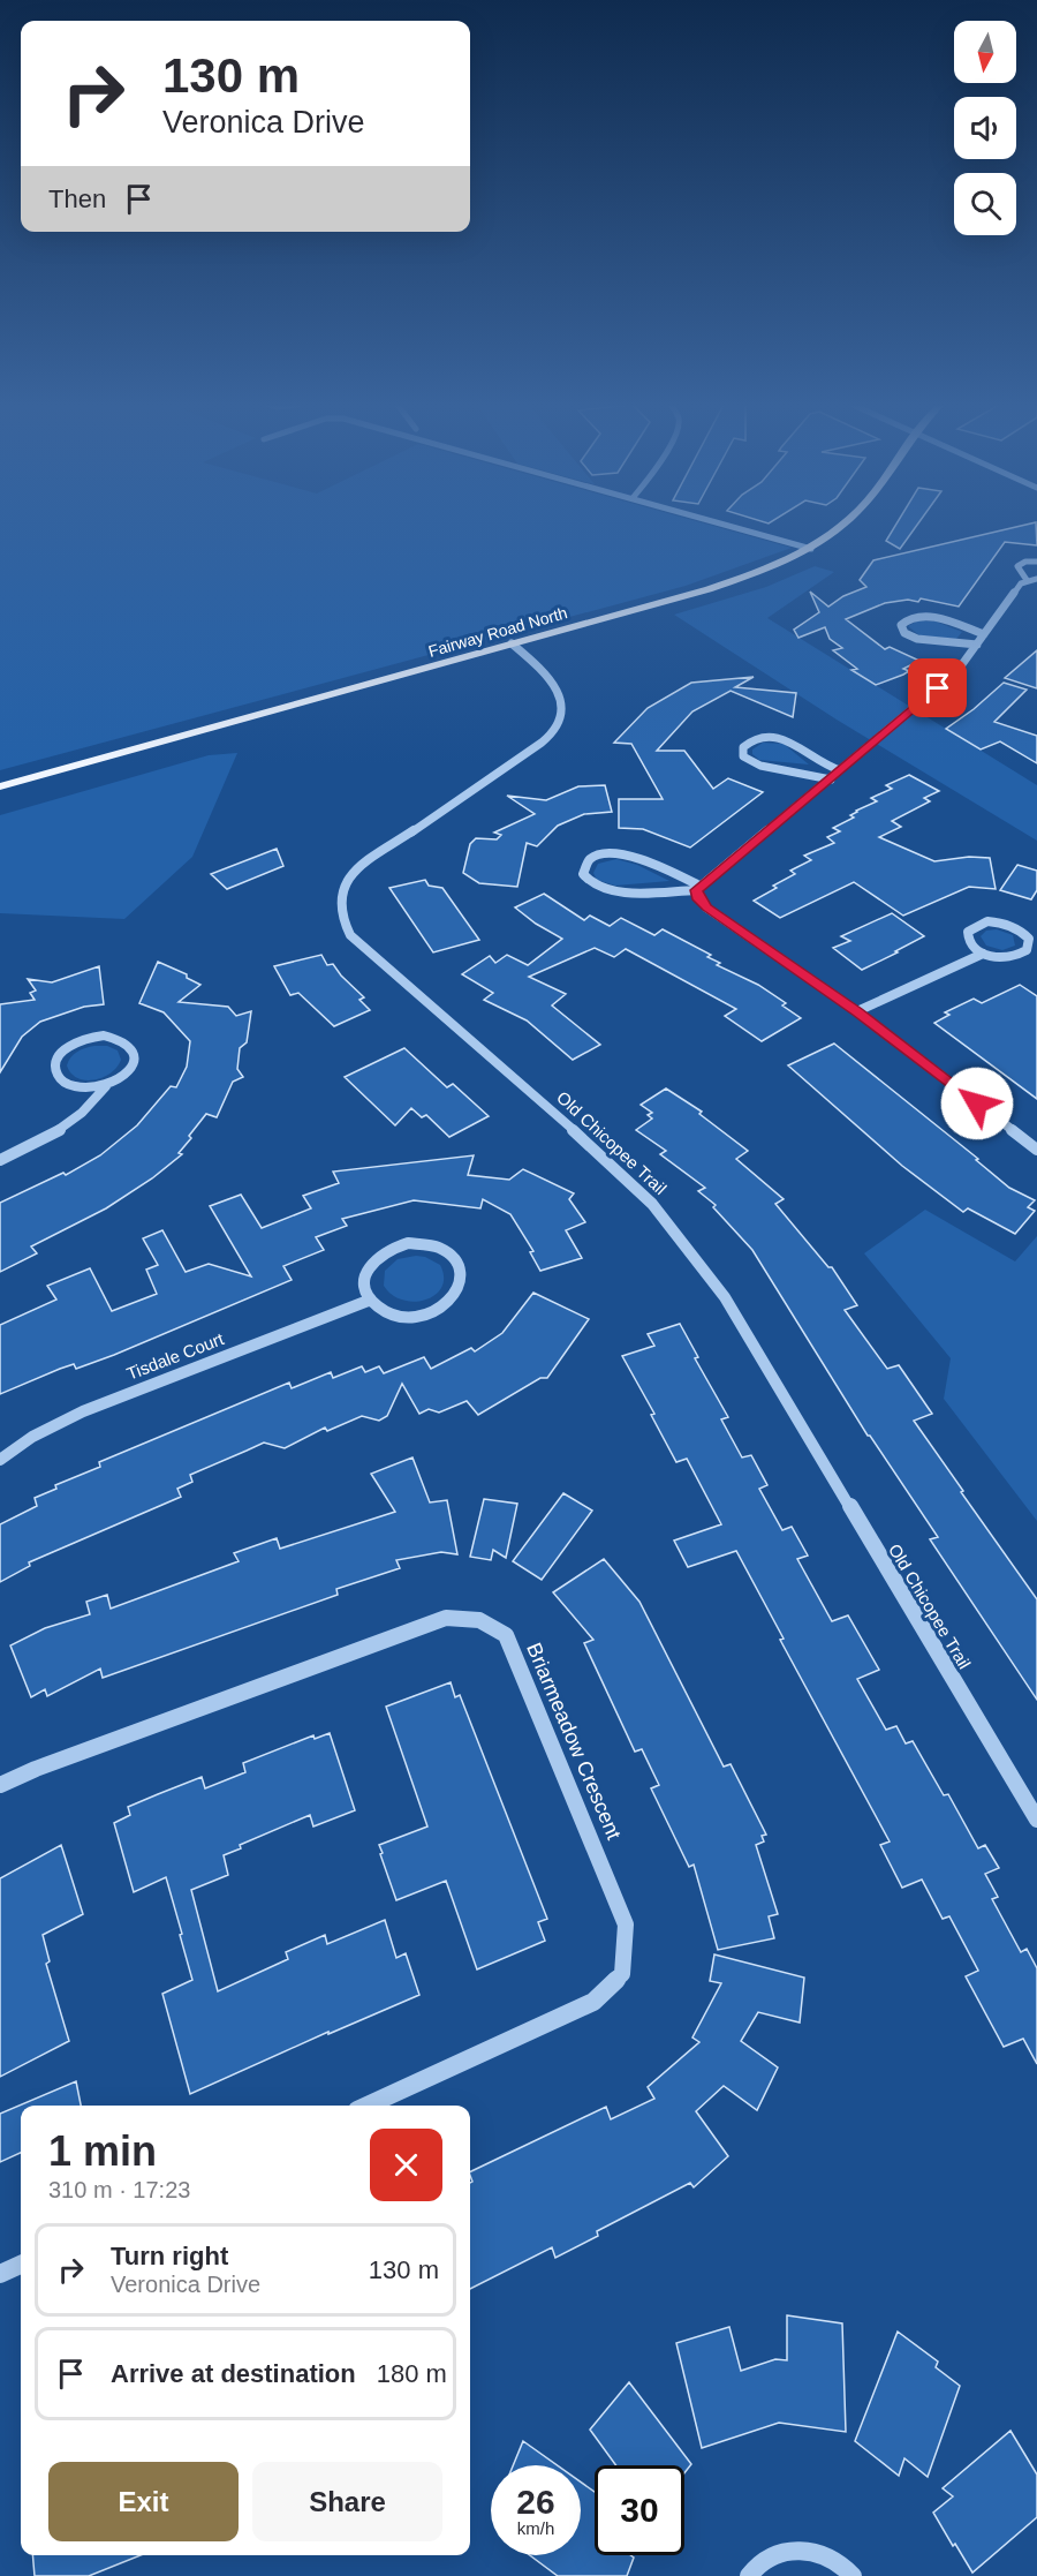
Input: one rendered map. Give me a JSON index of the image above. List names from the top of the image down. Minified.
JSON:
{"streets":{"main road":["Fairway Road North"],"street":["Old Chicopee Trail","Tisdale Court","Briarmeadow Crescent"]},"crossings":[["Fairway Road North","Old Chicopee Trail"]],"north":"bottom","page":{"turn":["130 m","Veronica Drive"],"then":"Then","heading":["1 min","310 m · 17:23"],"list":[{"name":"Turn right","note":"Veronica Drive","value":"130 m"},{"name":"Arrive at destination","value":"180 m"}],"buttons":["Exit","Share"],"speed":"26 km/h","limit":"30"}}
